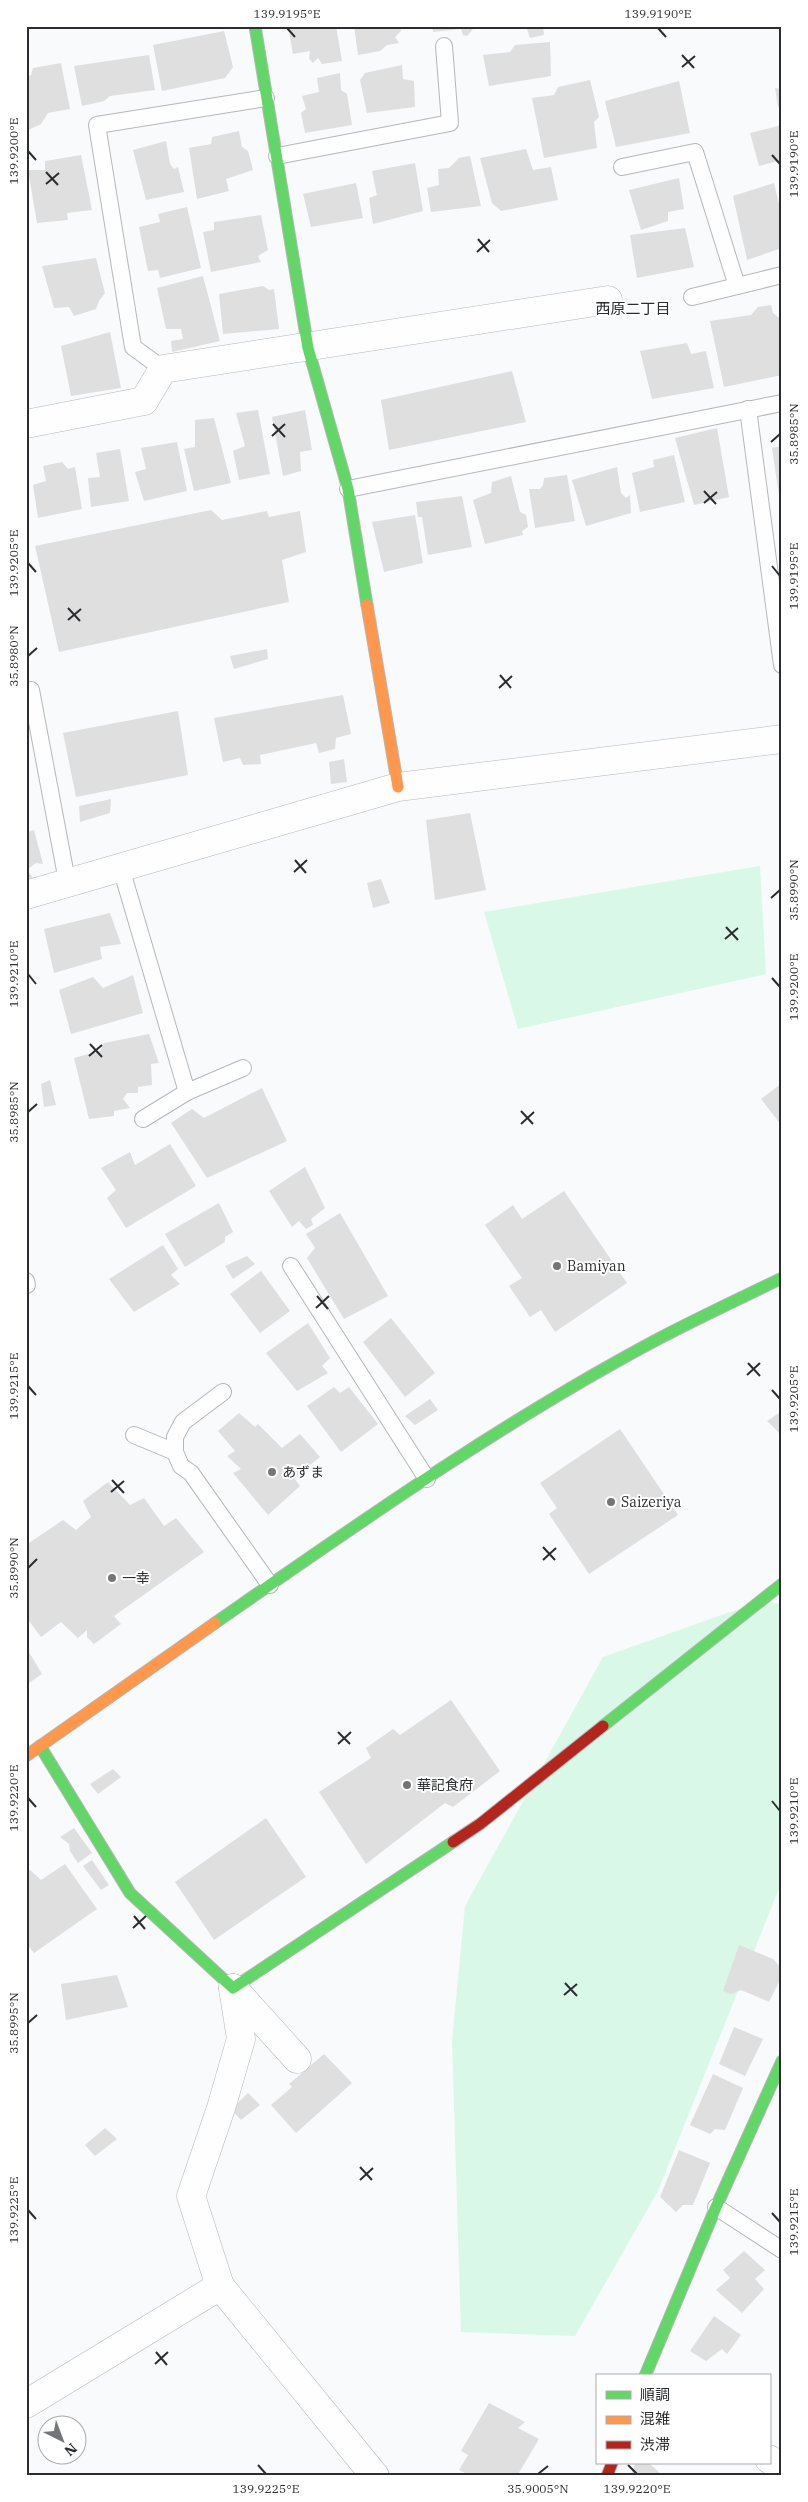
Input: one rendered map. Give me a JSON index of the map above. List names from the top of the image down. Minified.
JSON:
{"districts":["西原二丁目"],"places":["Bamiyan","あずま","Saizeriya","一幸","華記食府"],"legend":["順調","混雑","渋滞"],"north":"bottom right","coordinates":["139.9195°E","139.9190°E","139.9200°E","35.8985°N","139.9205°E","35.8980°N","35.8990°N","139.9210°E","139.9215°E","139.9220°E","35.8995°N","139.9225°E","35.9005°N"]}
